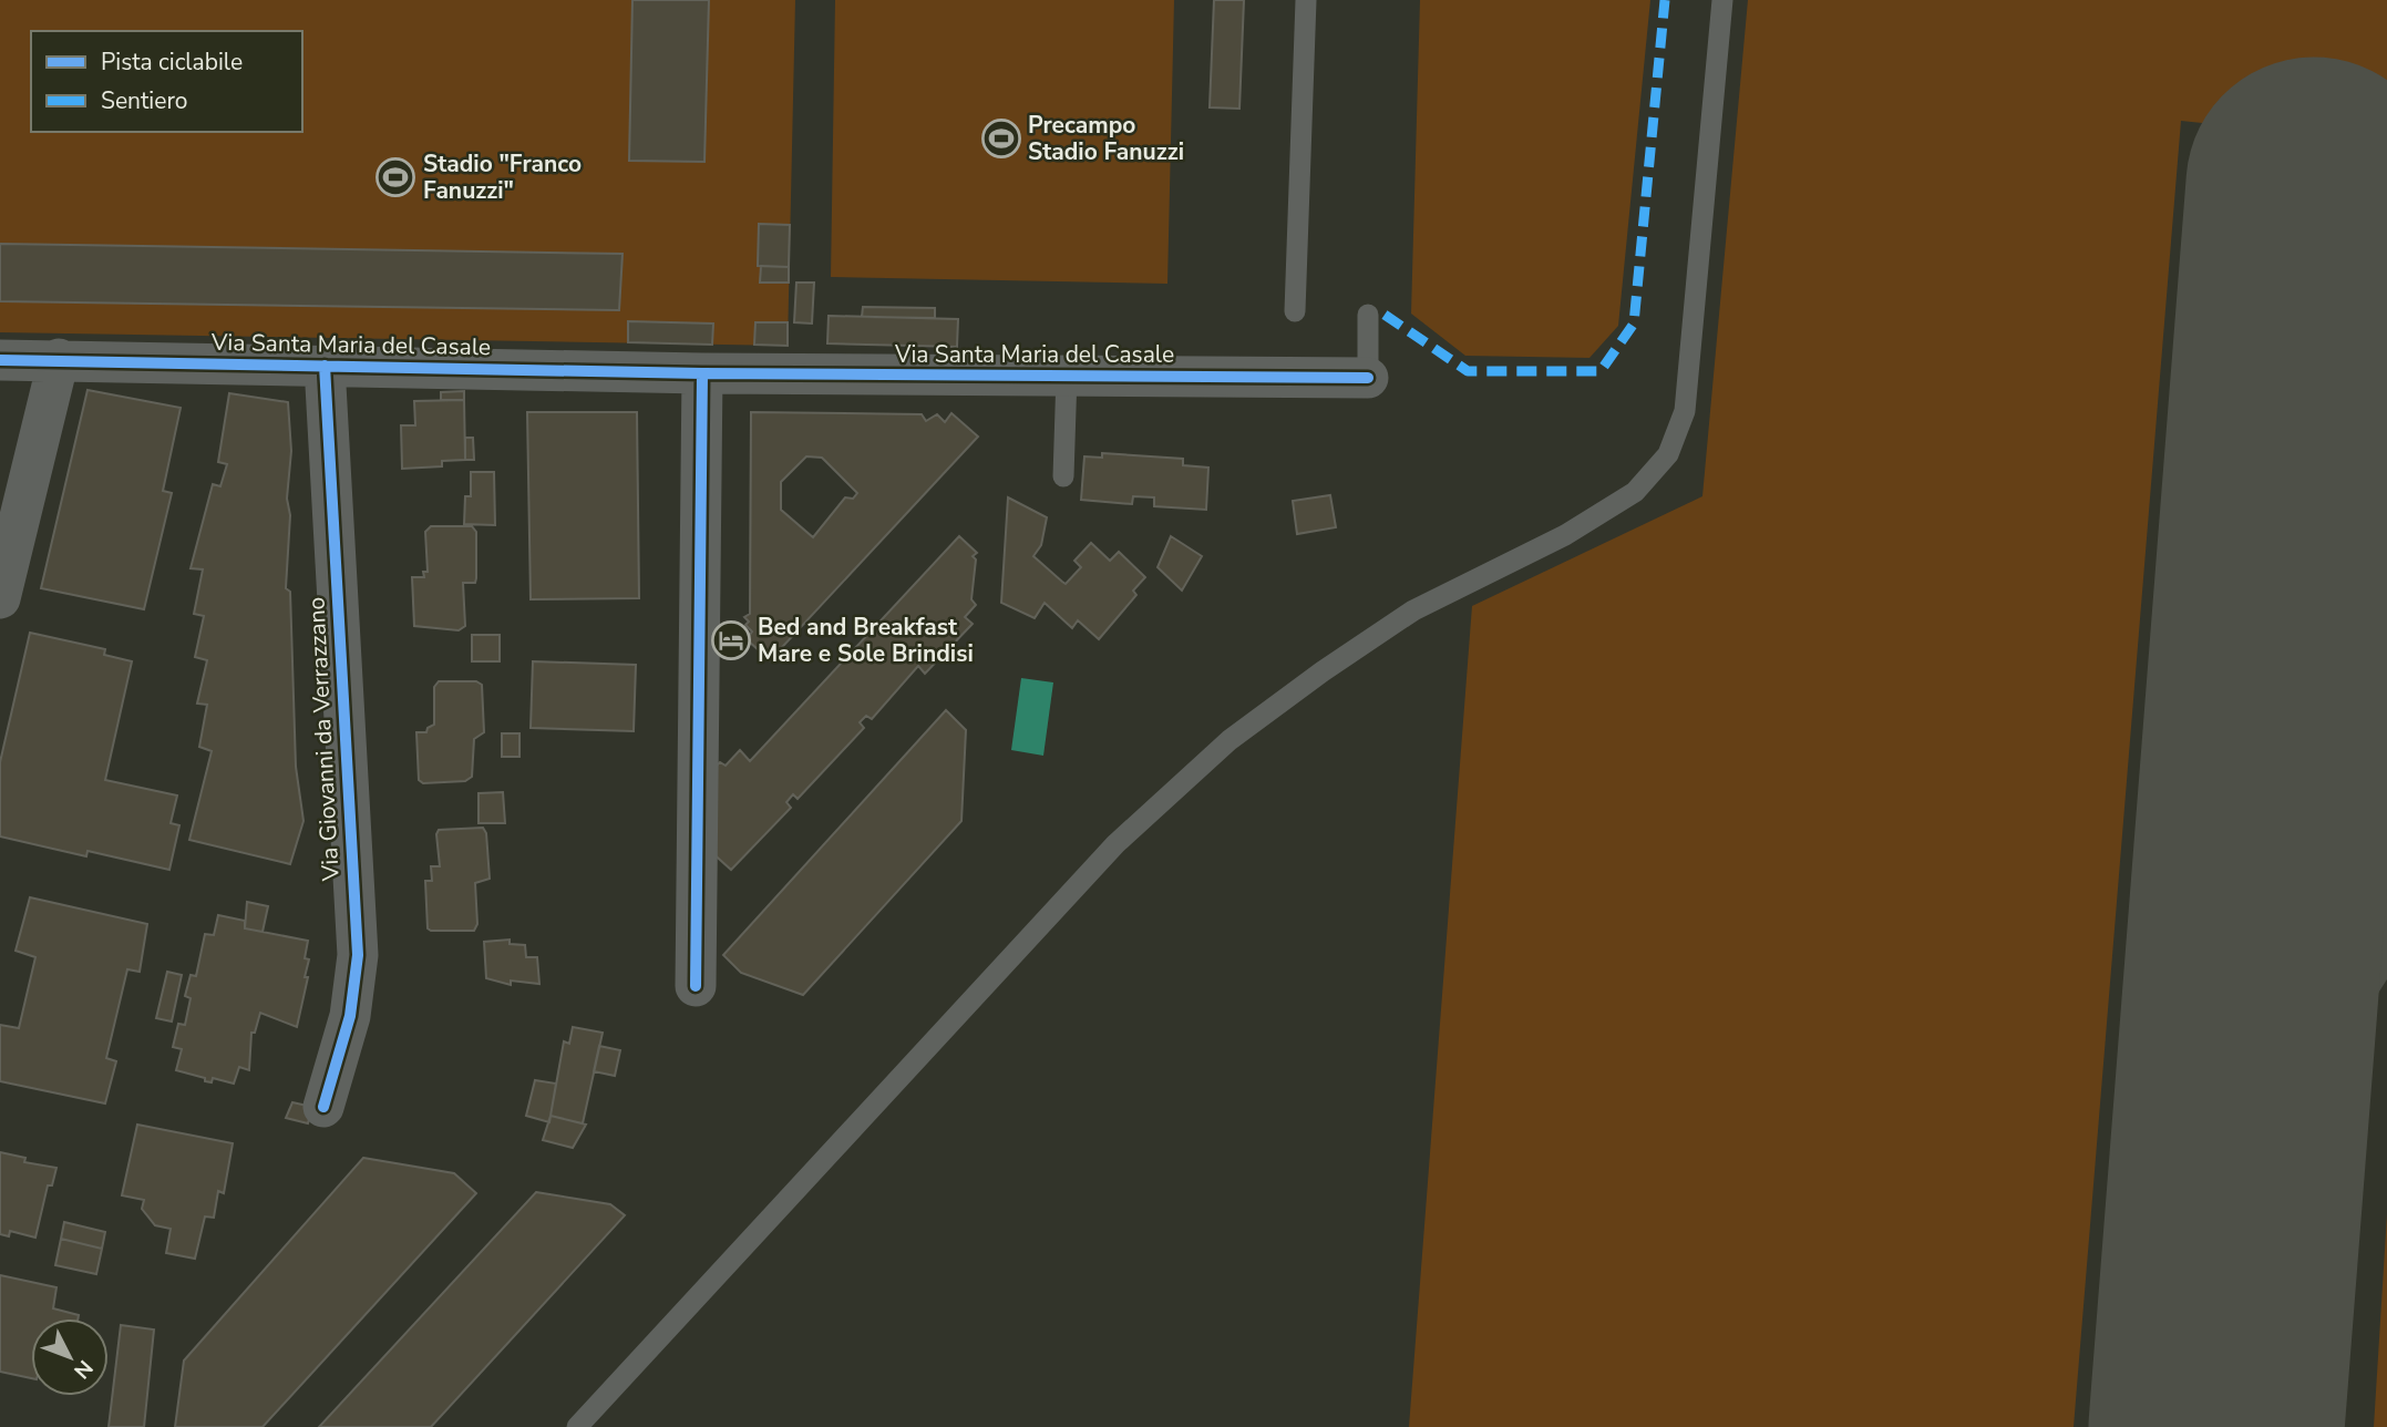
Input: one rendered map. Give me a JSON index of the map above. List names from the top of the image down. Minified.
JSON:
{"streets":{"street":["Via Santa Maria del Casale","Via Giovanni da Verrazzano"]},"crossings":[["Via Santa Maria del Casale","Via Giovanni da Verrazzano"]],"places":{"sports":["Precampo Stadio Fanuzzi","Stadio \"Franco Fanuzzi\""],"hotel":["Bed and Breakfast Mare e Sole Brindisi"]},"legend":["Pista ciclabile","Sentiero"],"north":"bottom right"}
